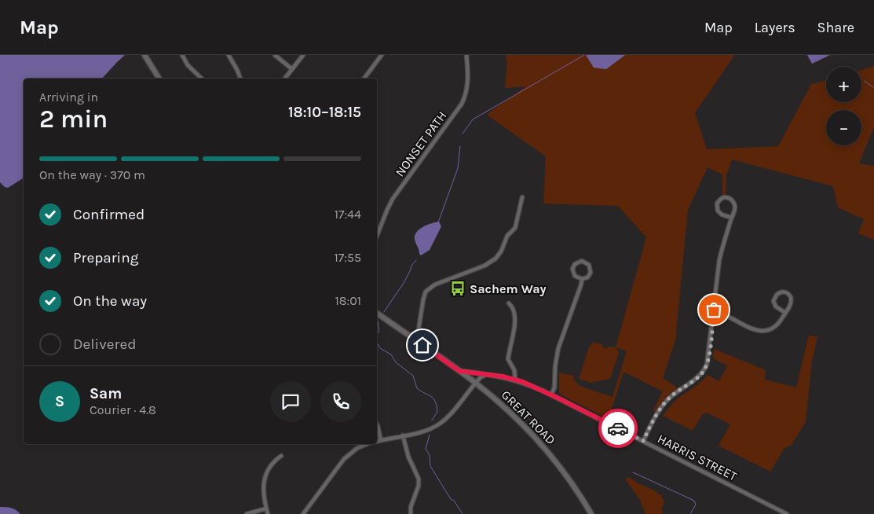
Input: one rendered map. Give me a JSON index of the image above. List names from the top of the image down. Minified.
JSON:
{"streets":{"main road":["GREAT ROAD"],"street":["NONSET PATH","HARRIS STREET"]},"crossings":[["GREAT ROAD","HARRIS STREET"]],"places":{"bus stop":["Sachem Way"]},"page":{"header":"Map","nav":["Map","Layers","Share"],"map_buttons":["+","−"],"heading":["2 min","Arriving in","18:10–18:15"],"panel":["Sam","Courier · 4.8"],"bar":"On the way · 370 m","list":[["Confirmed","17:44"],["Preparing","17:55"],["On the way","18:01"],"Delivered"],"round":"S"}}
